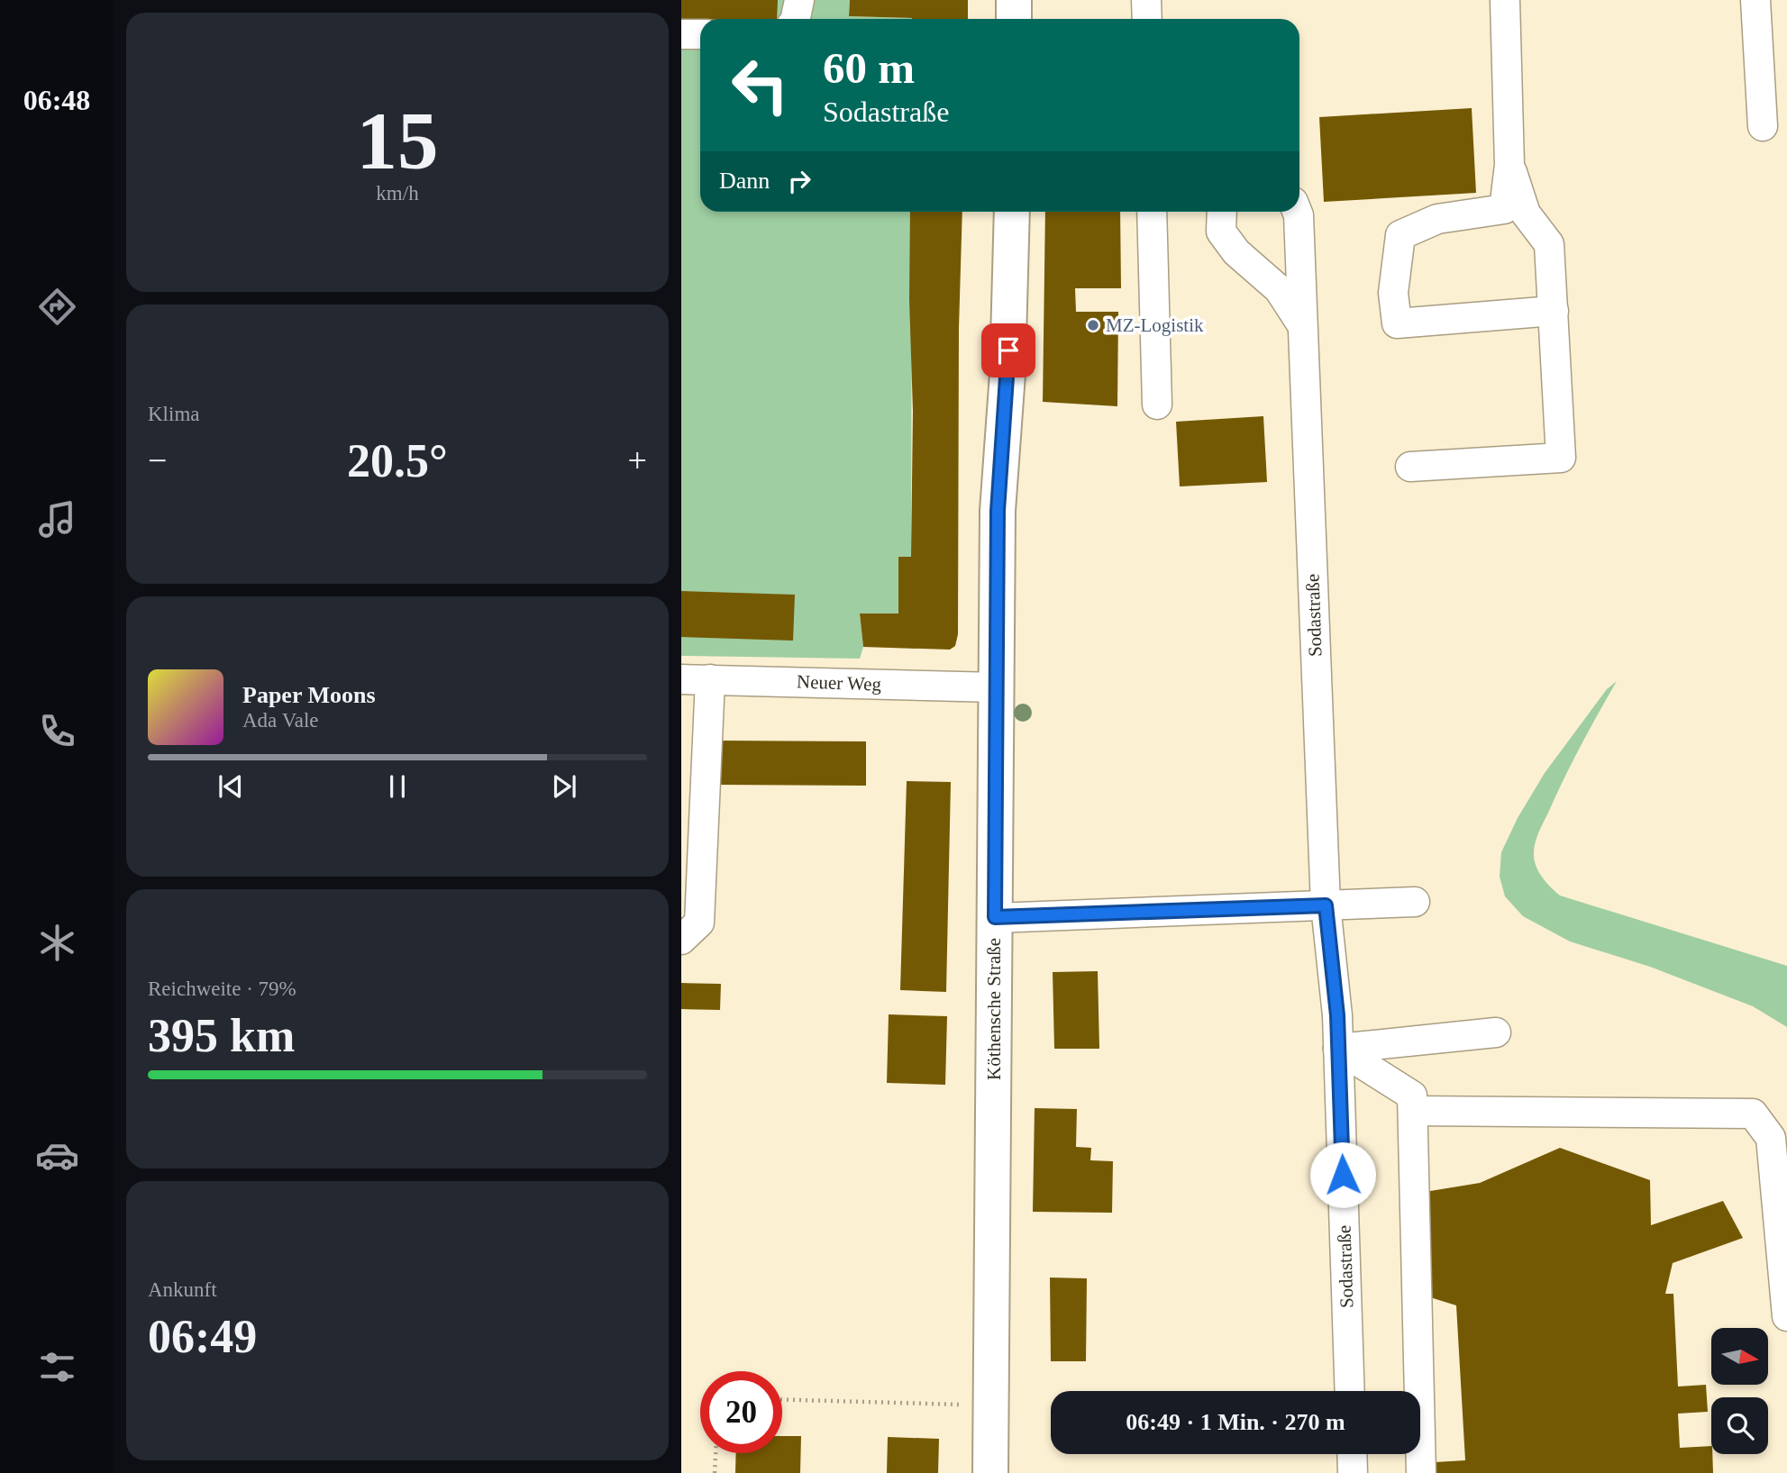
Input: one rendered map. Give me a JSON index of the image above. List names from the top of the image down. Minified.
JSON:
{"streets":{"main road":["Köthensche Straße"],"street":["Sodastraße","Neuer Weg"]},"crossings":[["Neuer Weg","Köthensche Straße"]],"places":["MZ-Logistik"],"north":"right","page":{"tabs":"06:48","tile":[["15","km/h"],"Klima",["Reichweite · 79%","395 km"],["Ankunft","06:49"]],"turn":["60 m","Sodastraße"],"then":"Dann","heat":["−","20.5°","+"],"song":["Paper Moons","Ada Vale"],"limit":"20","trip":"06:49 · 1 Min. · 270 m"}}
